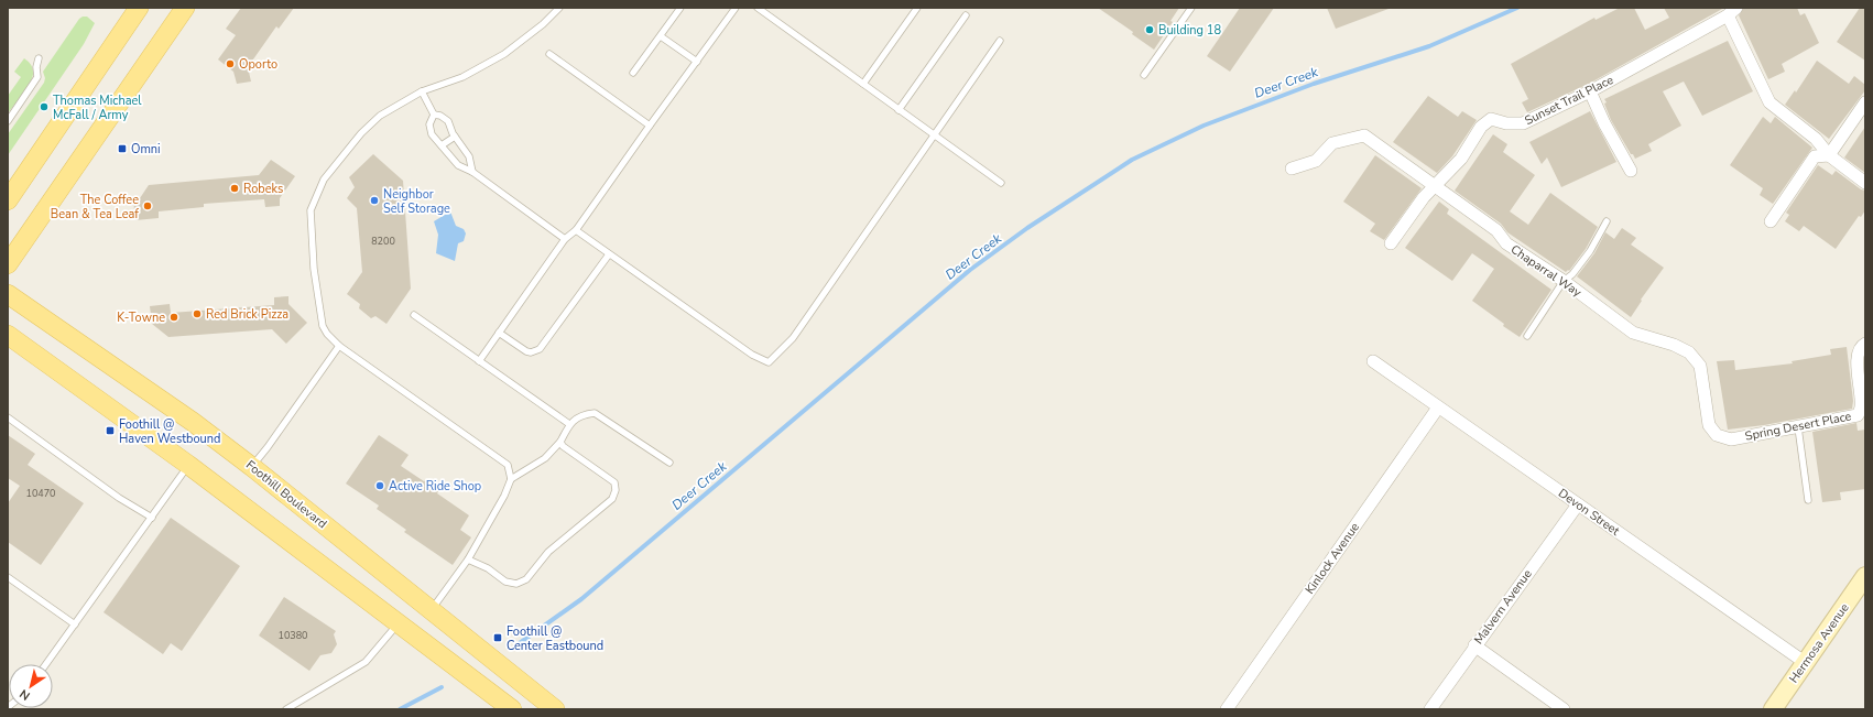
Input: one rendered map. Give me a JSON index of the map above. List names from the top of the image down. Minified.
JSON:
{"streets":{"main road":["Foothill Boulevard"],"street":["Sunset Trail Place","Chaparral Way","Spring Desert Place","Devon Street","Kinlock Avenue","Malvern Avenue","Hermosa Avenue"]},"crossings":[["Sunset Trail Place","Chaparral Way"],["Chaparral Way","Spring Desert Place"],["Devon Street","Kinlock Avenue"],["Devon Street","Malvern Avenue"],["Devon Street","Hermosa Avenue"]],"water":["Deer Creek"],"places":{"other":["Building 18","Oporto","Thomas Michael McFall / Army","Robeks","Neighbor Self Storage","The Coffee Bean & Tea Leaf","Red Brick Pizza","K-Towne","Active Ride Shop"],"transit":["Omni","Foothill @ Haven Westbound","Foothill @ Center Eastbound"]},"house_numbers":["8200","10470","10380"],"north":"bottom left"}
